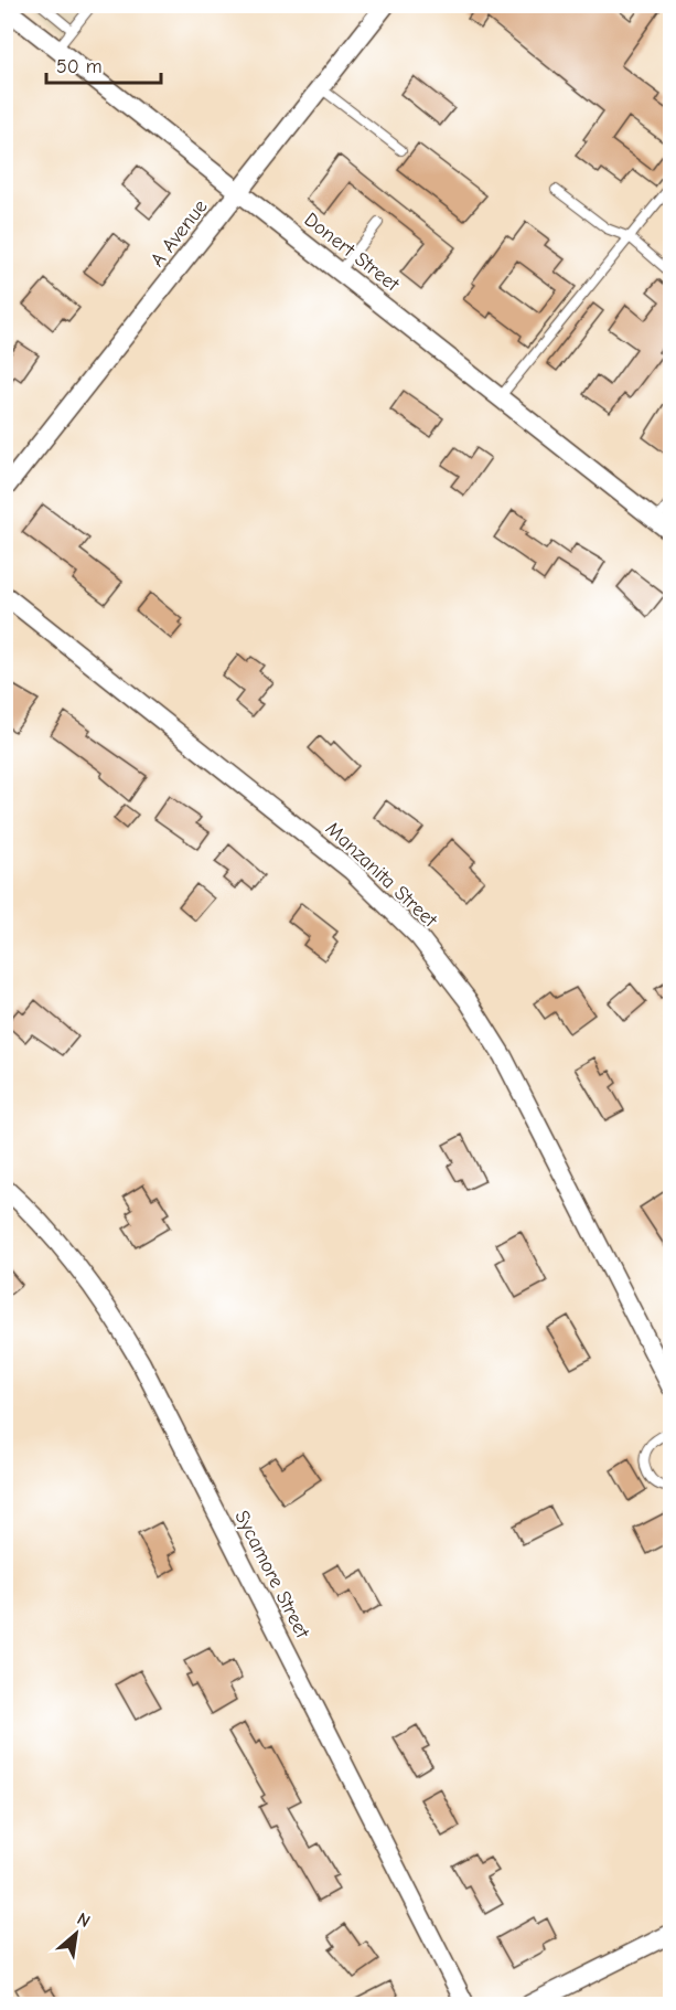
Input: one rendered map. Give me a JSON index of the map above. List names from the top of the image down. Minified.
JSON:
{"streets":{"street":["A Avenue","Donert Street","Manzanita Street","Sycamore Street"]},"crossings":[["A Avenue","Donert Street"]],"scale_bar":"50 m","north":"top right"}
